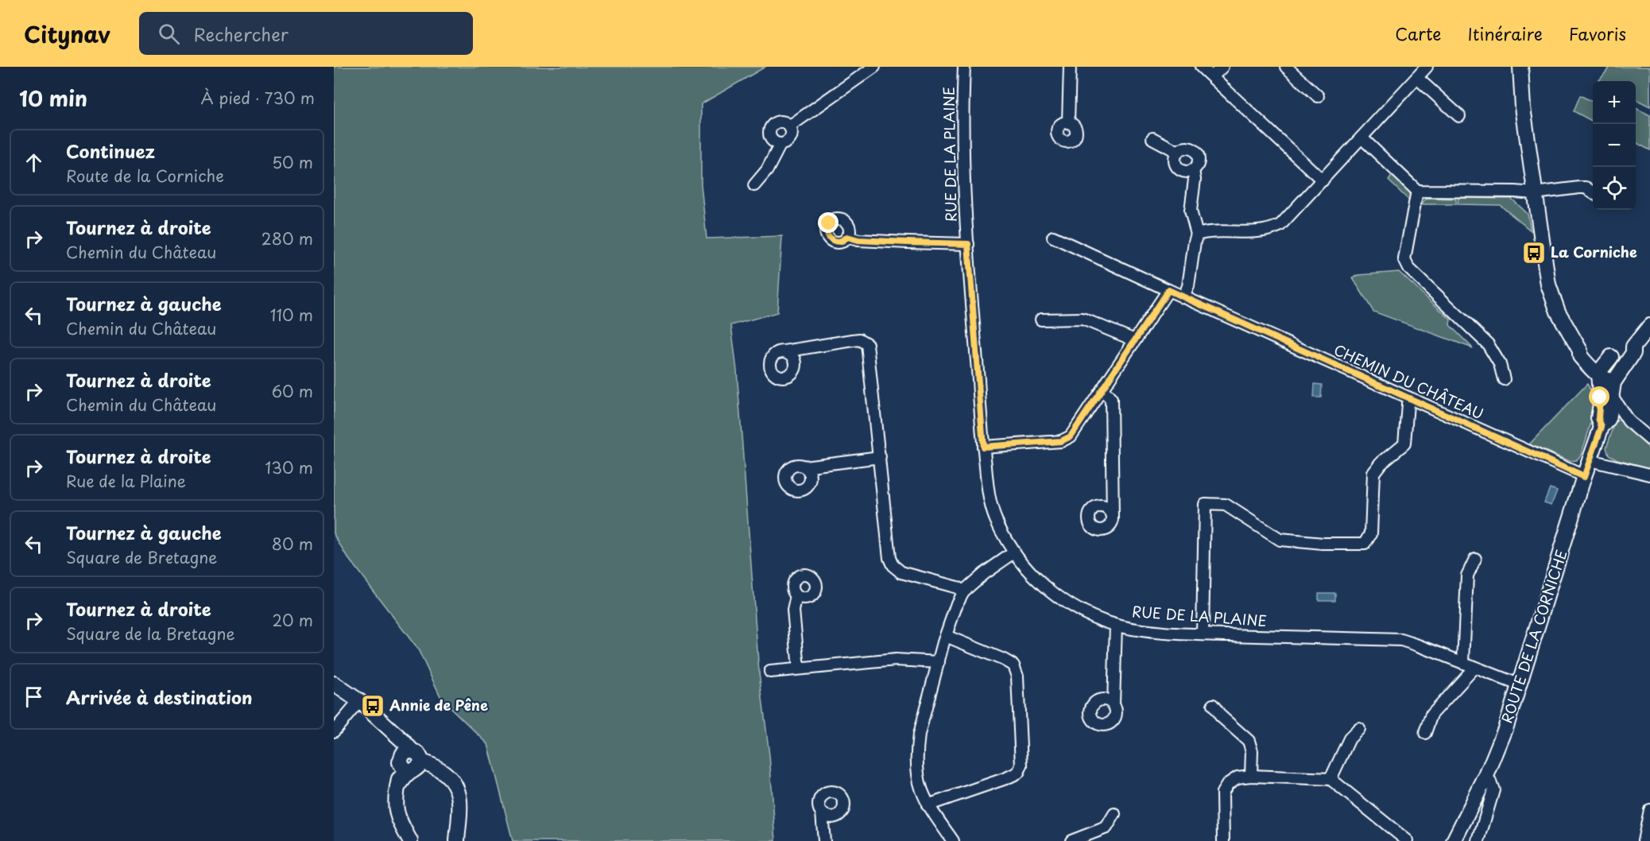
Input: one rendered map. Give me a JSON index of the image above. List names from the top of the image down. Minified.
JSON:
{"streets":{"street":["RUE DE LA PLAINE","CHEMIN DU CHÂTEAU","ROUTE DE LA CORNICHE"]},"crossings":[["RUE DE LA PLAINE","ROUTE DE LA CORNICHE"],["CHEMIN DU CHÂTEAU","ROUTE DE LA CORNICHE"]],"places":{"bus stop":["La Corniche","Annie de Pêne"]},"page":{"header":"Citynav","search":"Rechercher","nav":["Carte","Itinéraire","Favoris"],"heading":["10 min","À pied · 730 m"],"map_buttons":["+","−"],"list":[["Continuez","Route de la Corniche","50 m"],["Tournez à droite","Chemin du Château","280 m"],["Tournez à gauche","Chemin du Château","110 m"],["Tournez à droite","Chemin du Château","60 m"],["Tournez à droite","Rue de la Plaine","130 m"],["Tournez à gauche","Square de Bretagne","80 m"],["Tournez à droite","Square de la Bretagne","20 m"],"Arrivée à destination"]}}
